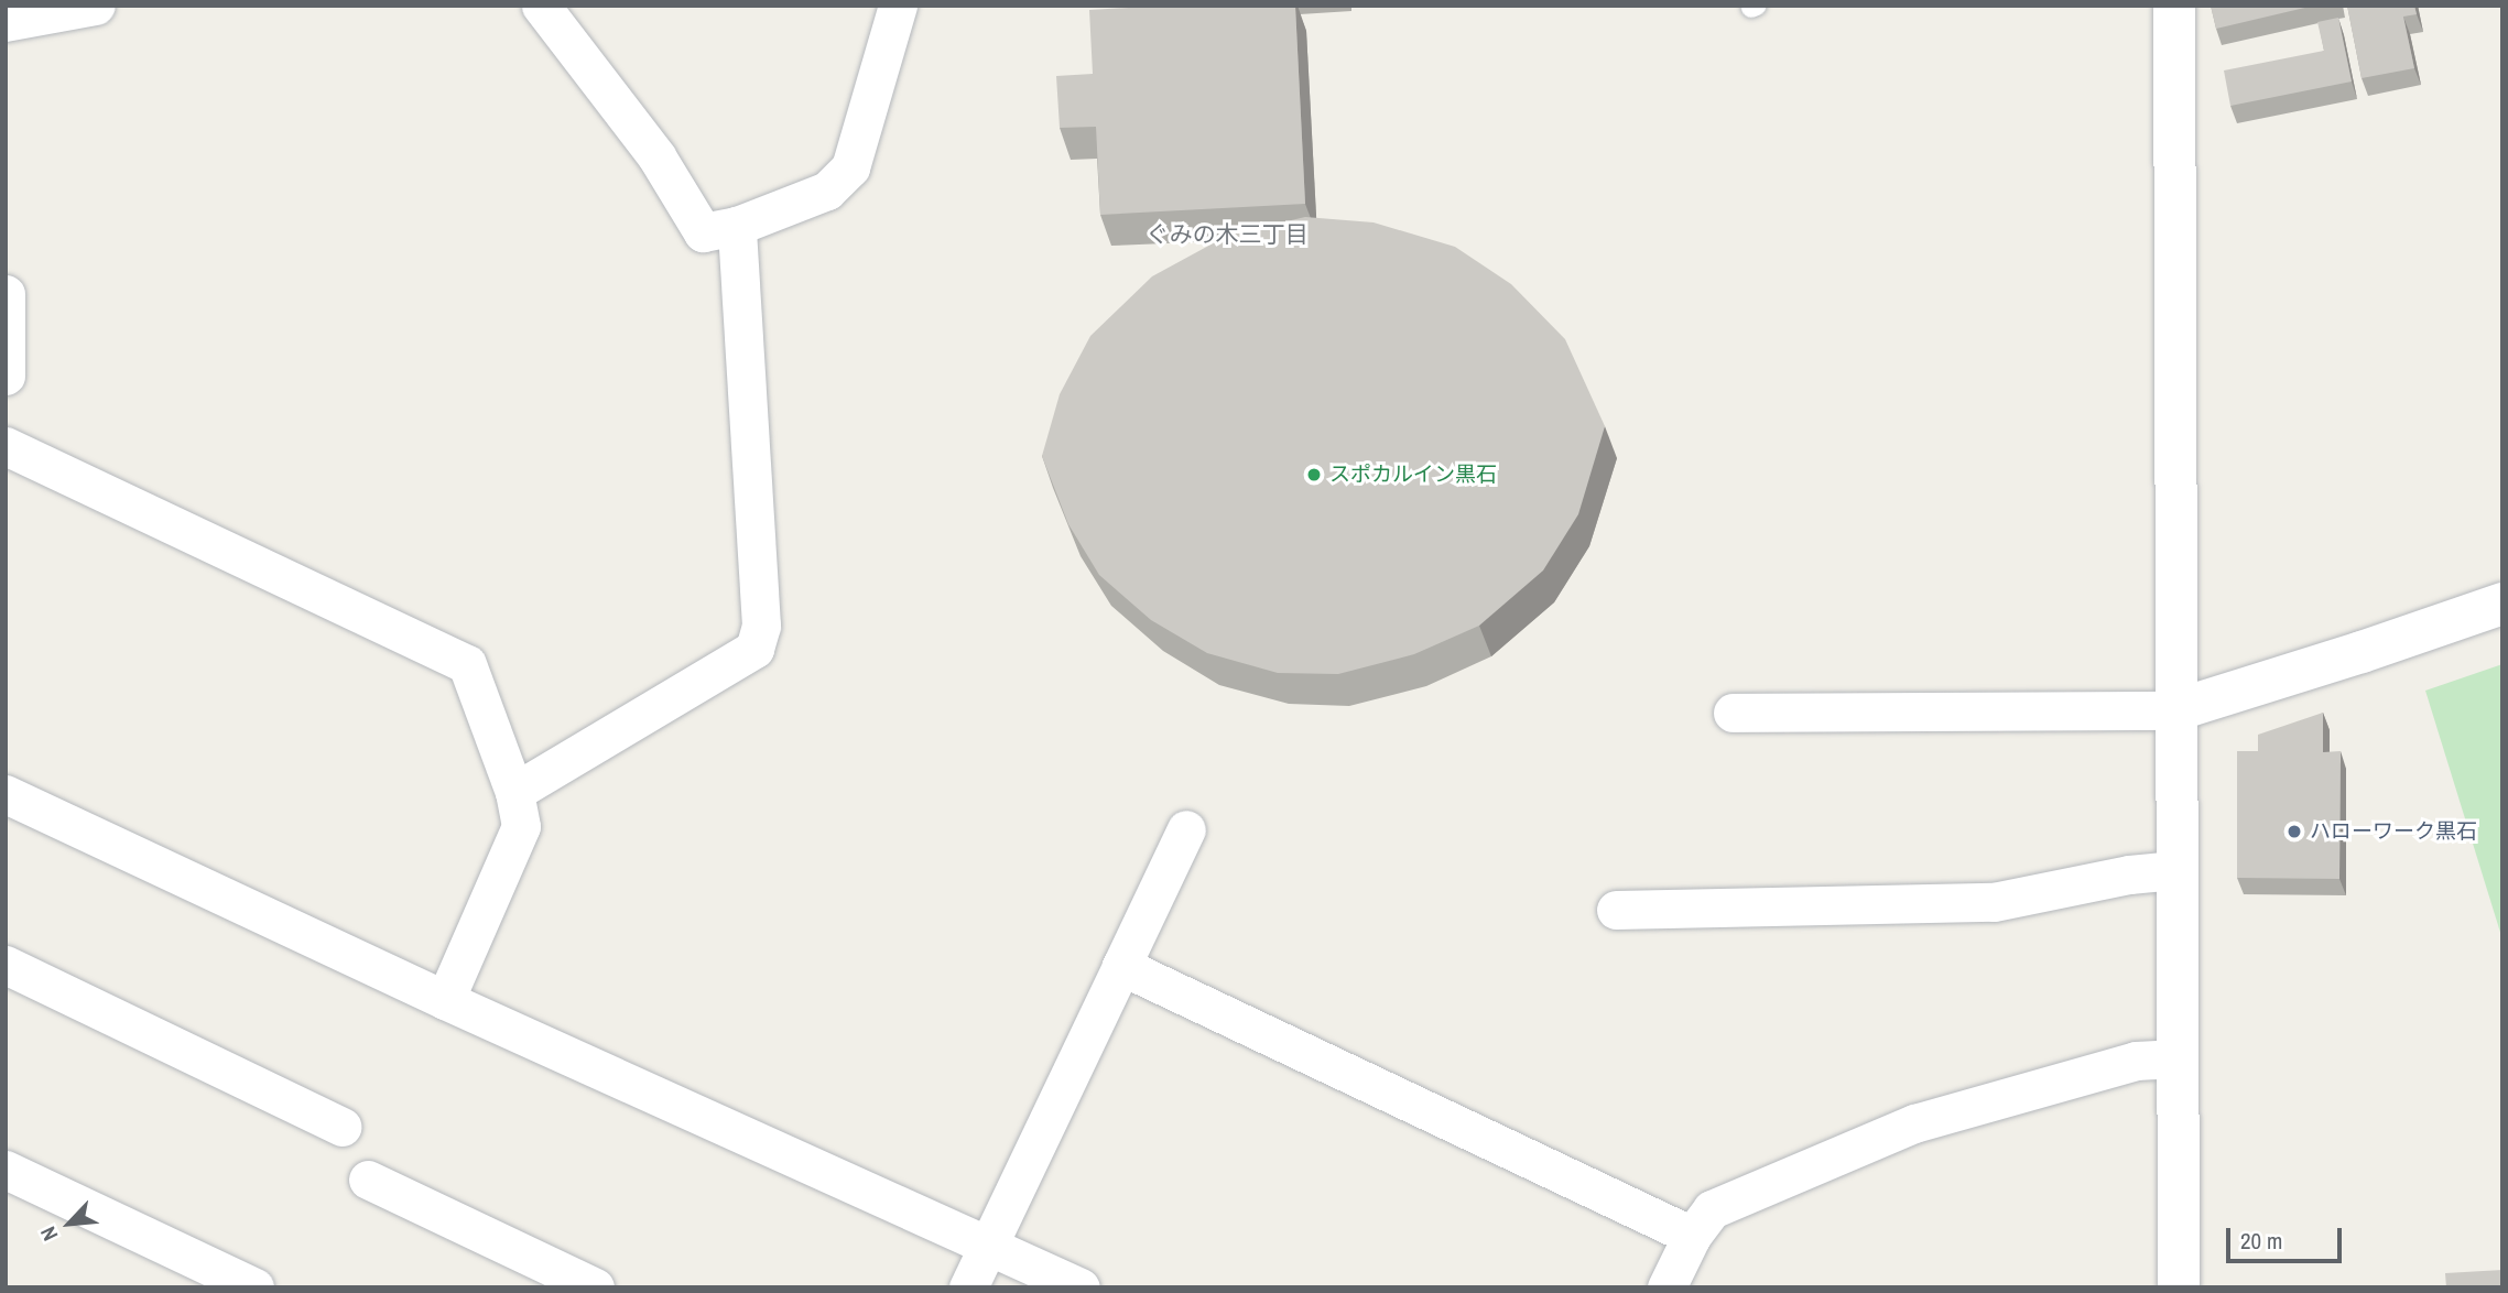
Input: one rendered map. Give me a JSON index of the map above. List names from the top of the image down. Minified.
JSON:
{"districts":["ぐみの木三丁目"],"places":["スポカルイン黒石","ハローワーク黒石"],"scale_bar":"20 m","north":"bottom left"}
